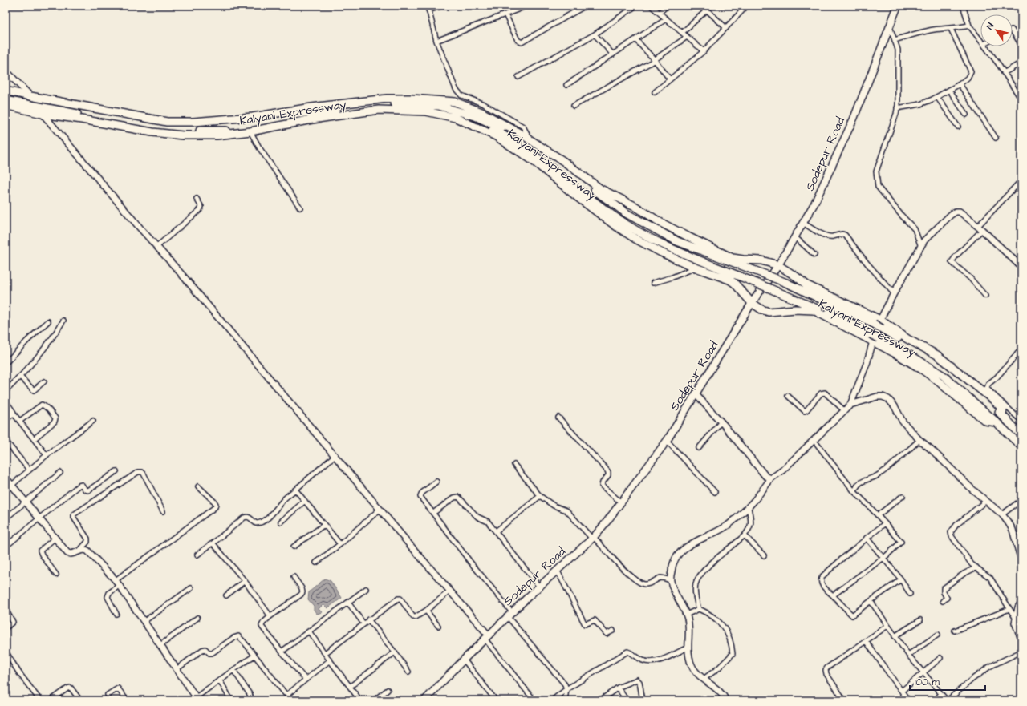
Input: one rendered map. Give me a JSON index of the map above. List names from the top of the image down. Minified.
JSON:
{"streets":{"highway":["Kalyani Expressway"],"main road":["Sodepur Road"]},"crossings":[["Kalyani Expressway","Sodepur Road"]],"scale_bar":"100 m","north":"top left"}
